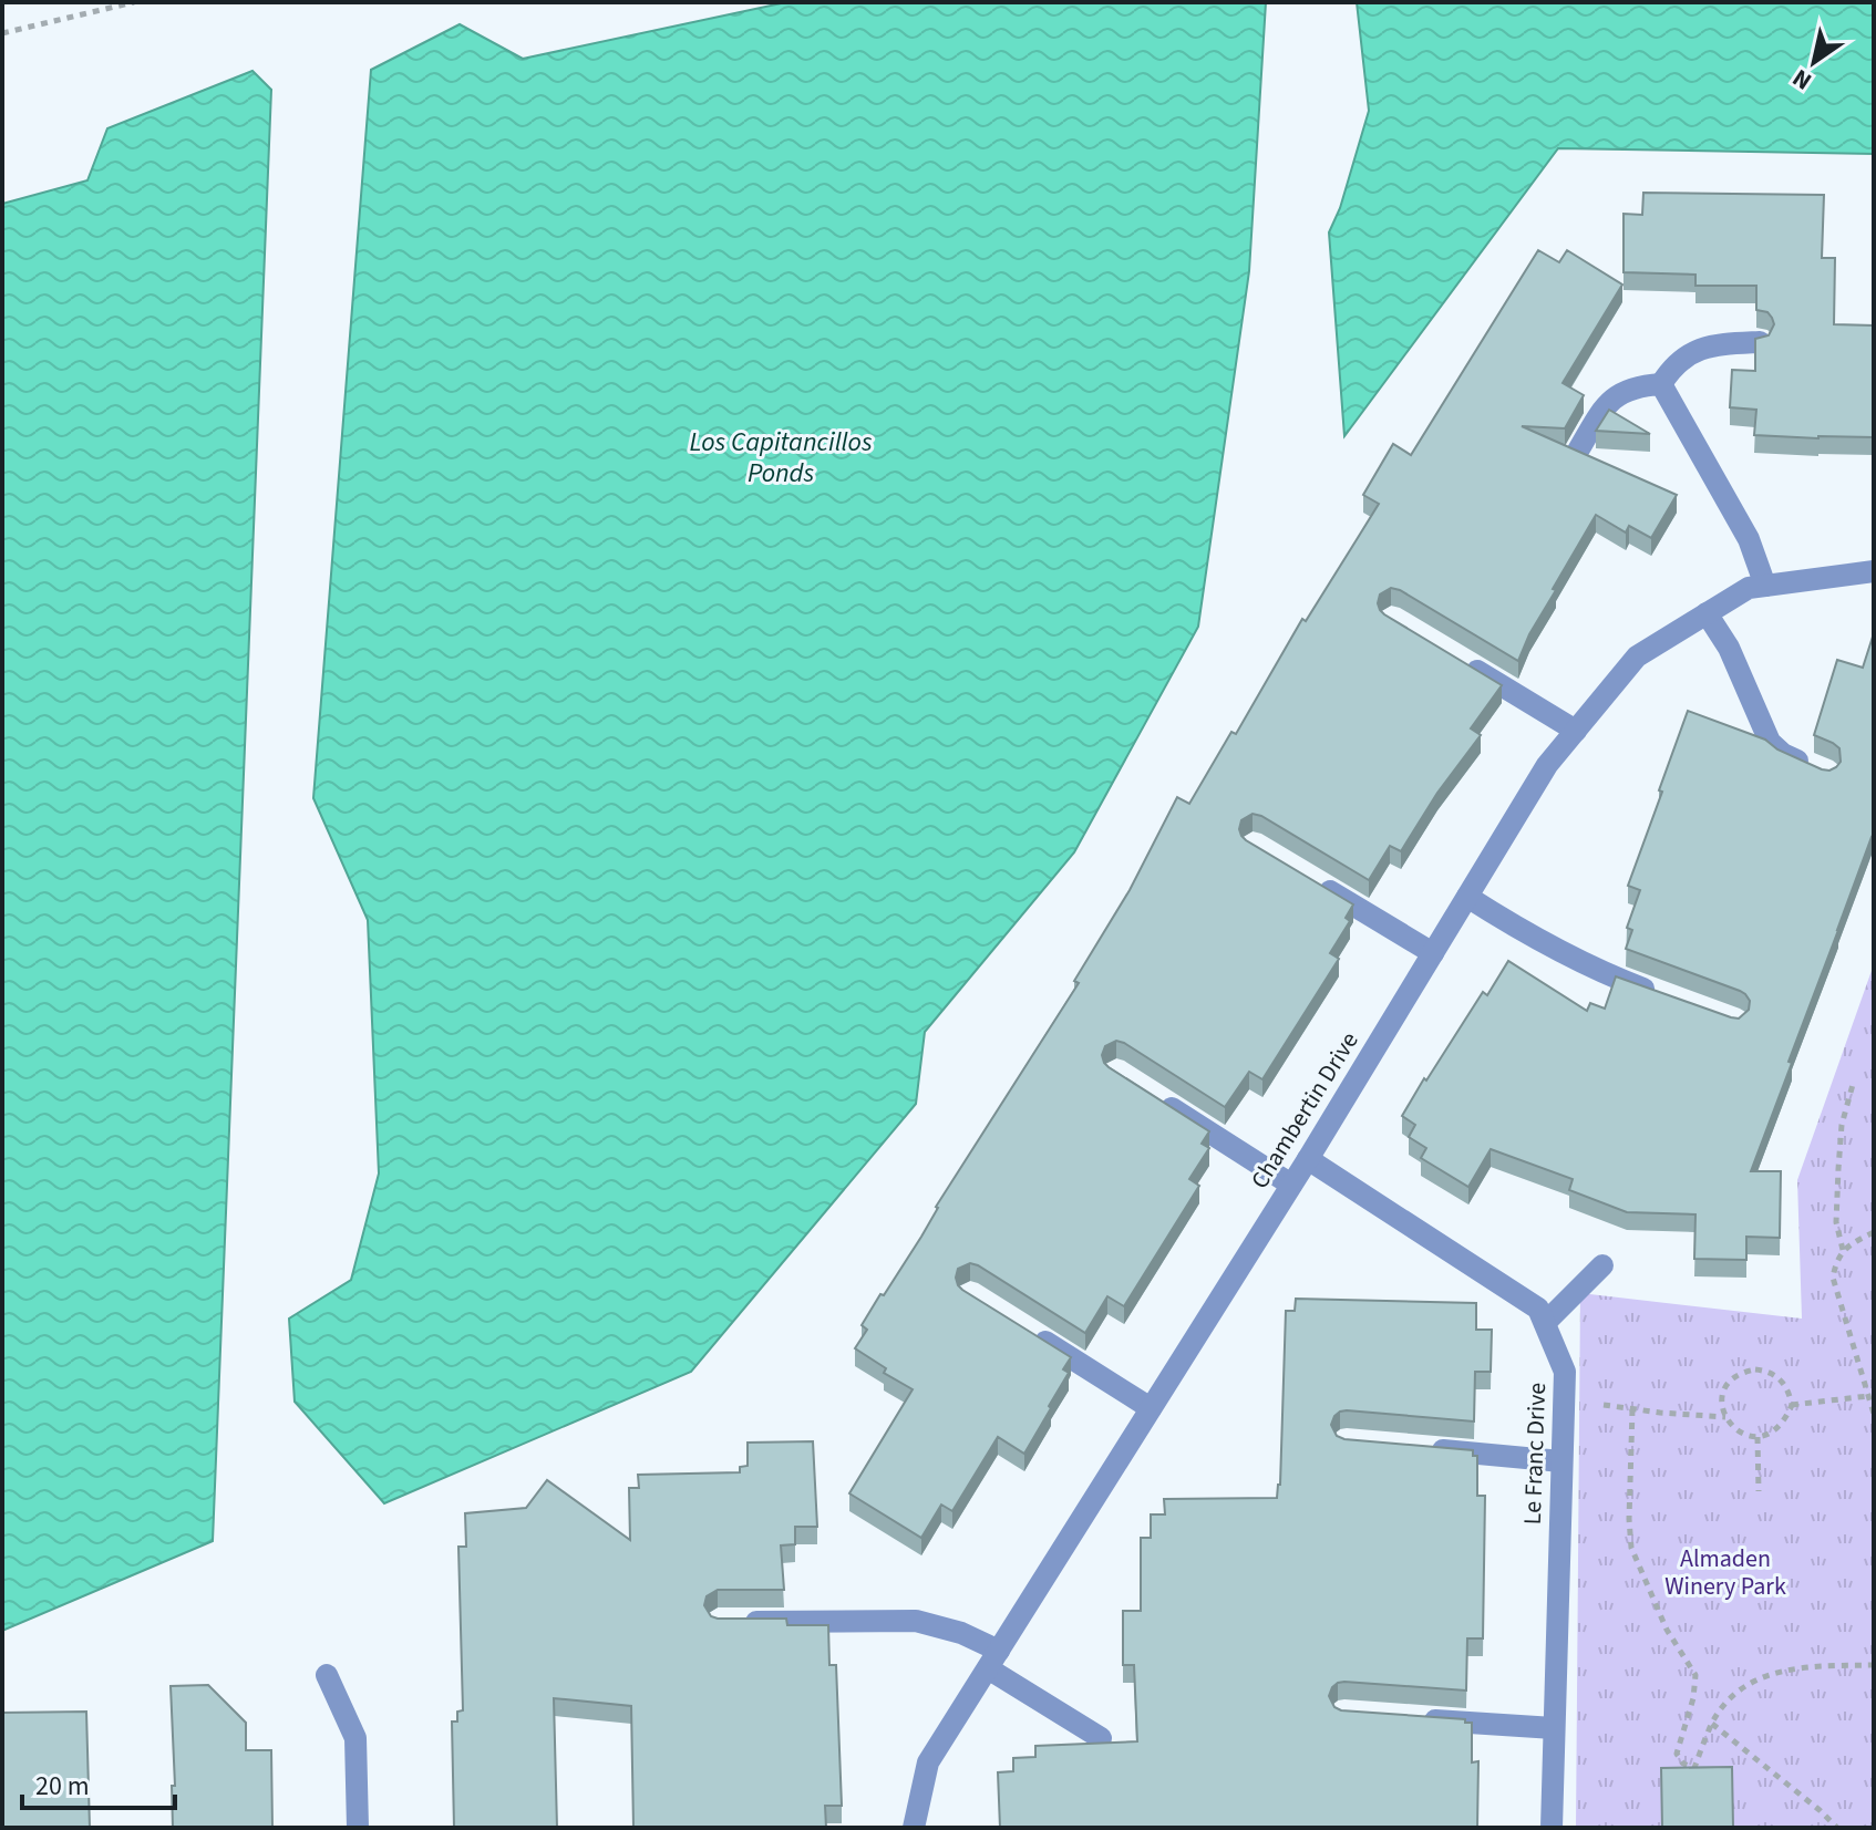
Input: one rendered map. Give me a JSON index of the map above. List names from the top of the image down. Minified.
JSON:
{"streets":{"street":["Chambertin Drive","Le Franc Drive"]},"crossings":[["Chambertin Drive","Le Franc Drive"]],"water":["Los Capitancillos Ponds"],"parks":["Almaden Winery Park"],"scale_bar":"20 m","north":"bottom left"}
